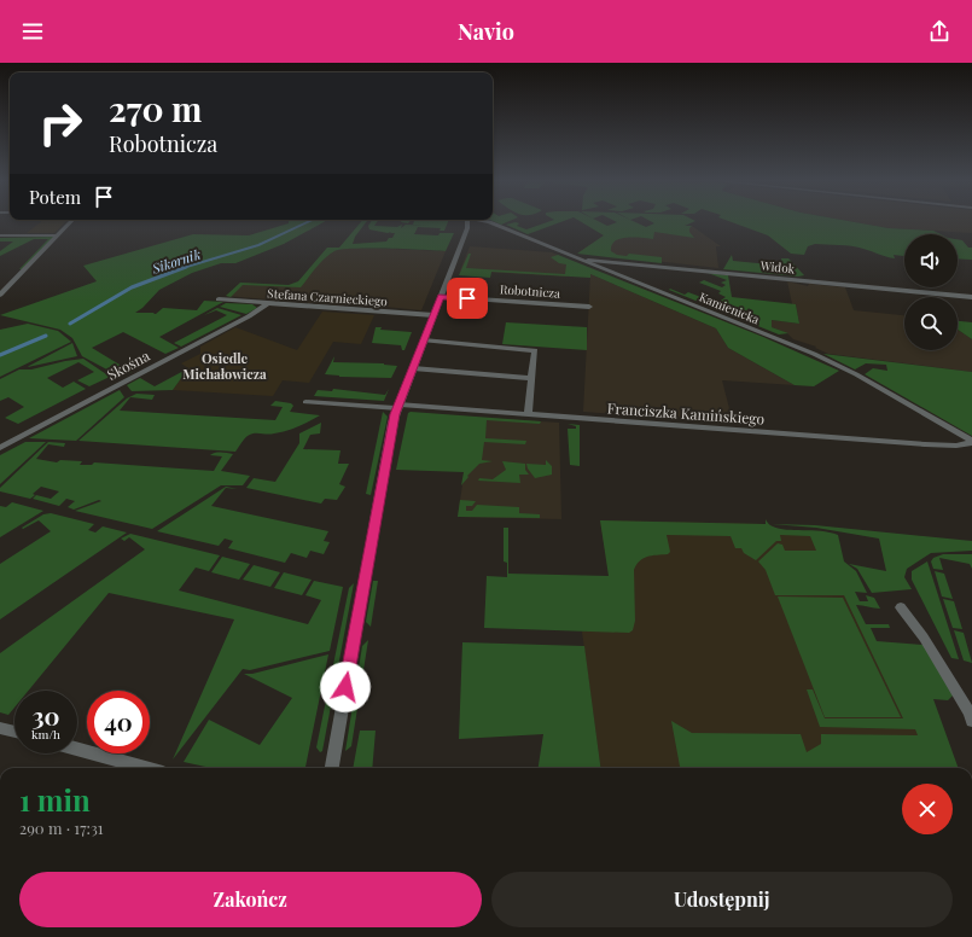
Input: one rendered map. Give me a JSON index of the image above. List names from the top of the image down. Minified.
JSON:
{"streets":{"street":["Widok","Robotnicza","Stefana Czarnieckiego","Kamienicka","Skośna","Franciszka Kamińskiego"]},"crossings":[["Widok","Kamienicka"],["Stefana Czarnieckiego","Skośna"],["Kamienicka","Franciszka Kamińskiego"]],"districts":["Osiedle Michałowicza"],"water":["Sikornik"],"page":{"header":"Navio","turn":["270 m","Robotnicza"],"then":"Potem","speed":"30 km/h","limit":"40","heading":["1 min","290 m · 17:31"],"buttons":["Zakończ","Udostępnij"]}}
